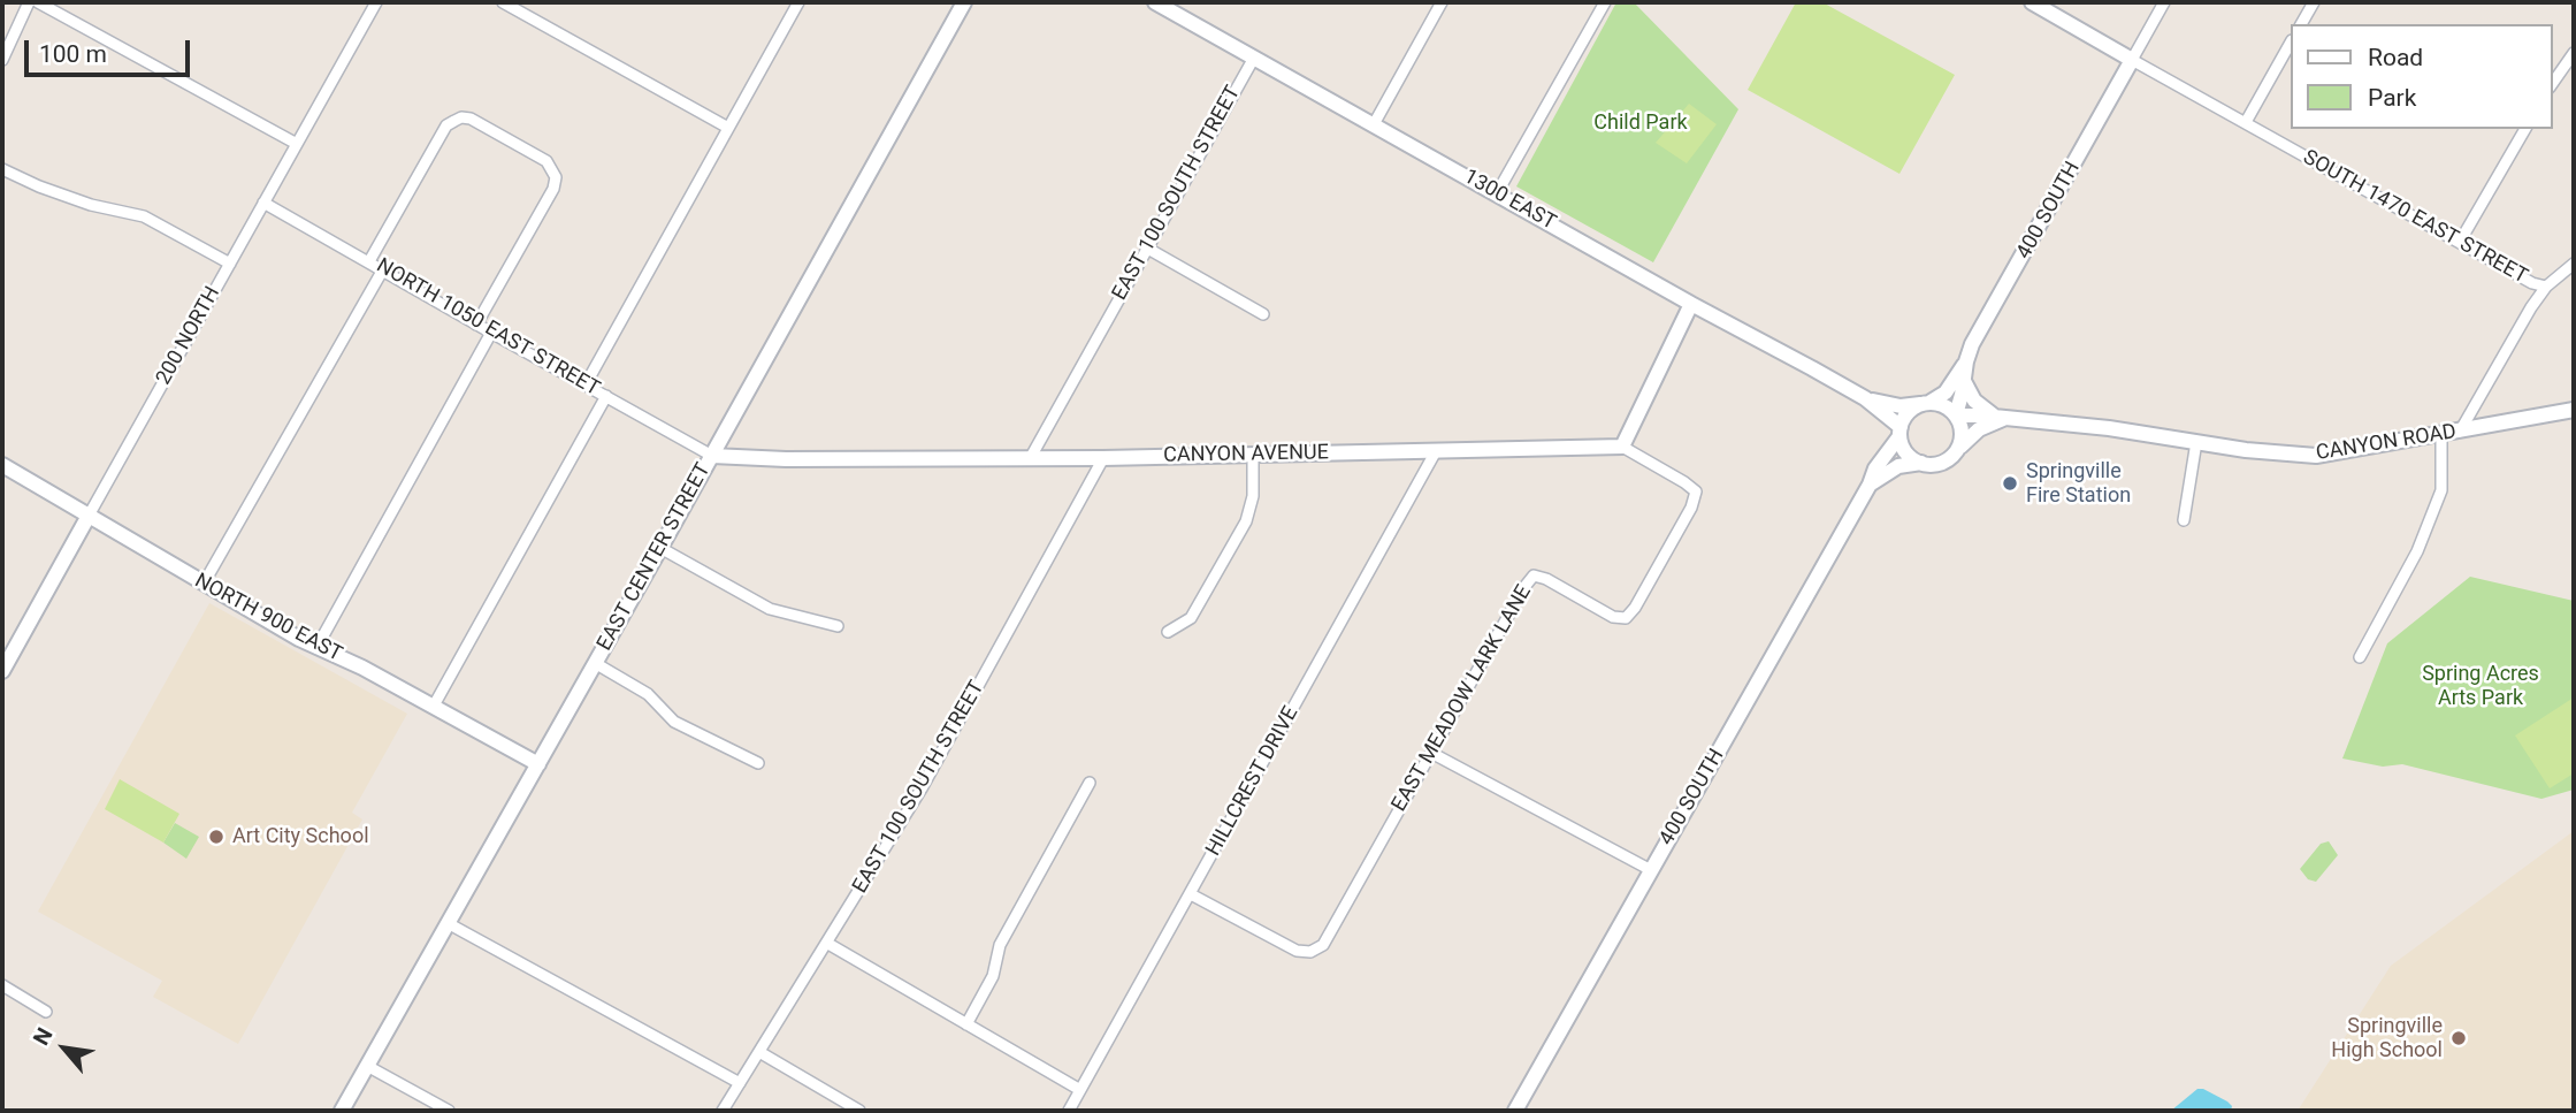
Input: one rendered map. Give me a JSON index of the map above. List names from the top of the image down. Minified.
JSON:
{"streets":{"street":["EAST 100 SOUTH STREET","1300 EAST","400 SOUTH","SOUTH 1470 EAST STREET","NORTH 1050 EAST STREET","200 NORTH","CANYON ROAD","CANYON AVENUE","EAST CENTER STREET","NORTH 900 EAST","EAST MEADOW LARK LANE","HILLCREST DRIVE"]},"crossings":[["EAST 100 SOUTH STREET","1300 EAST"],["EAST 100 SOUTH STREET","CANYON AVENUE"],["1300 EAST","400 SOUTH"],["1300 EAST","CANYON ROAD"],["400 SOUTH","SOUTH 1470 EAST STREET"],["400 SOUTH","CANYON ROAD"],["NORTH 1050 EAST STREET","200 NORTH"],["NORTH 1050 EAST STREET","CANYON AVENUE"],["NORTH 1050 EAST STREET","EAST CENTER STREET"],["200 NORTH","NORTH 900 EAST"],["CANYON AVENUE","EAST CENTER STREET"],["CANYON AVENUE","EAST MEADOW LARK LANE"],["CANYON AVENUE","HILLCREST DRIVE"],["EAST CENTER STREET","NORTH 900 EAST"],["EAST MEADOW LARK LANE","HILLCREST DRIVE"]],"parks":["Child Park","Spring Acres Arts Park"],"places":["Springville Fire Station","Art City School","Springville High School"],"legend":["Road","Park"],"scale_bar":"100 m","north":"top left"}
